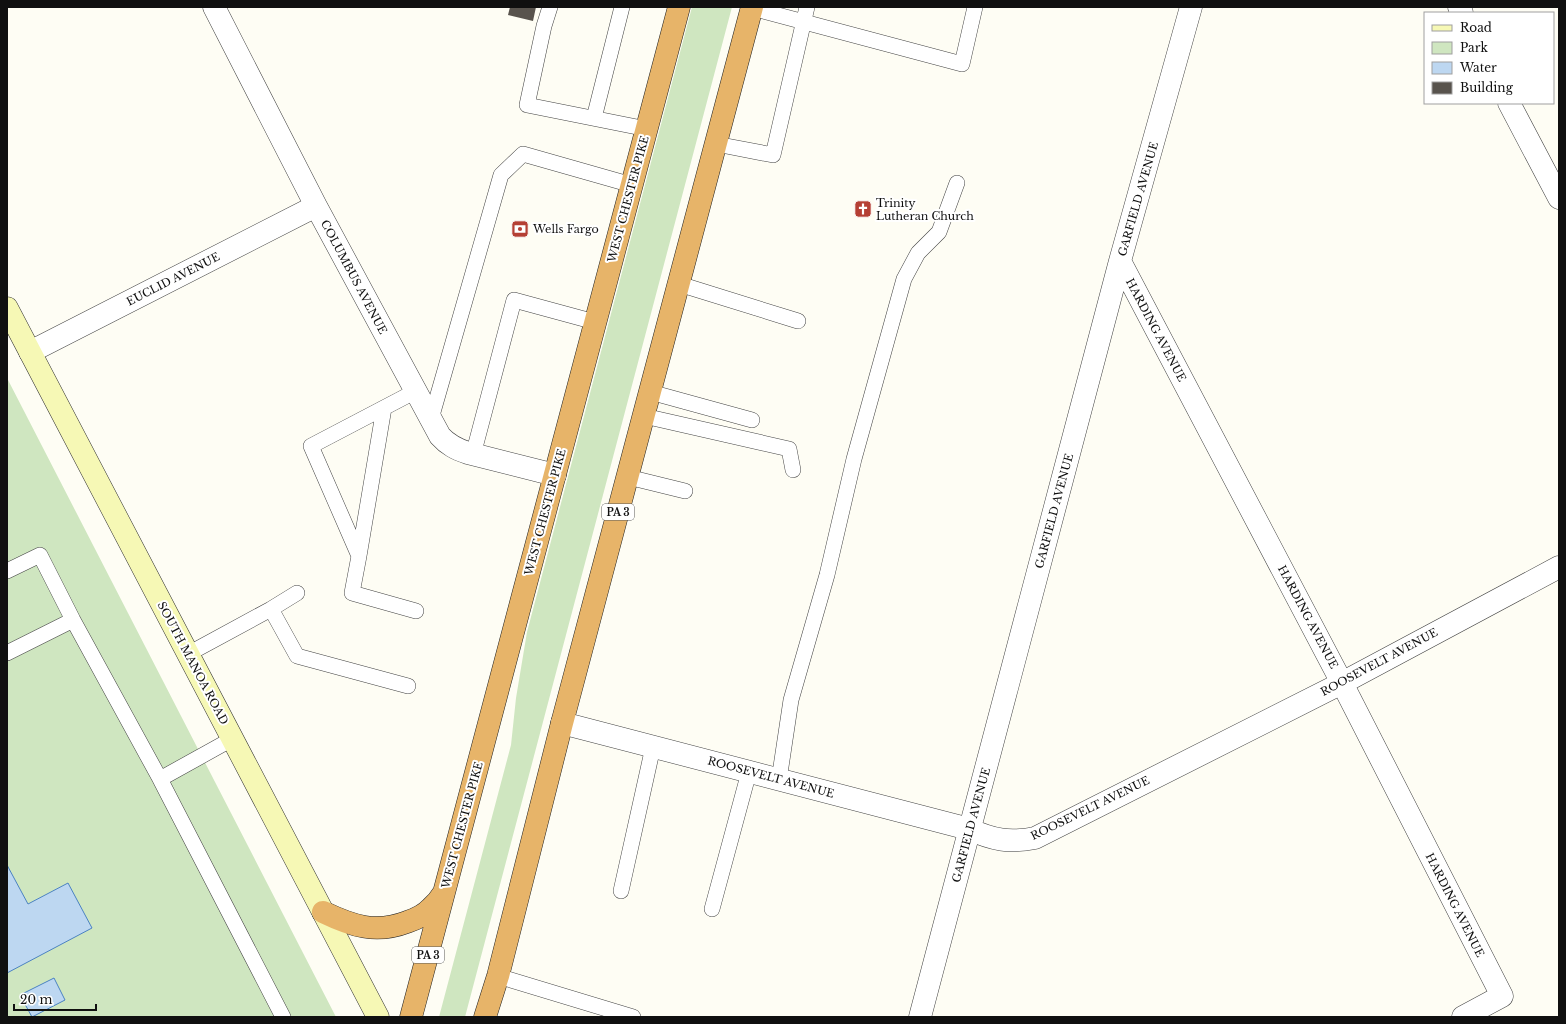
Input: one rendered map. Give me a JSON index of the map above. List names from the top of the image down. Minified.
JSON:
{"streets":{"highway":["WEST CHESTER PIKE","PA 3"],"street":["GARFIELD AVENUE","COLUMBUS AVENUE","EUCLID AVENUE","HARDING AVENUE","ROOSEVELT AVENUE","SOUTH MANOA ROAD"]},"crossings":[["WEST CHESTER PIKE","COLUMBUS AVENUE"],["GARFIELD AVENUE","HARDING AVENUE"],["GARFIELD AVENUE","ROOSEVELT AVENUE"],["COLUMBUS AVENUE","EUCLID AVENUE"],["EUCLID AVENUE","SOUTH MANOA ROAD"],["HARDING AVENUE","ROOSEVELT AVENUE"],["PA 3","ROOSEVELT AVENUE"]],"places":{"church":["Trinity Lutheran Church"],"bank":["Wells Fargo"]},"legend":["Road","Park","Water","Building"],"scale_bar":"20 m"}
